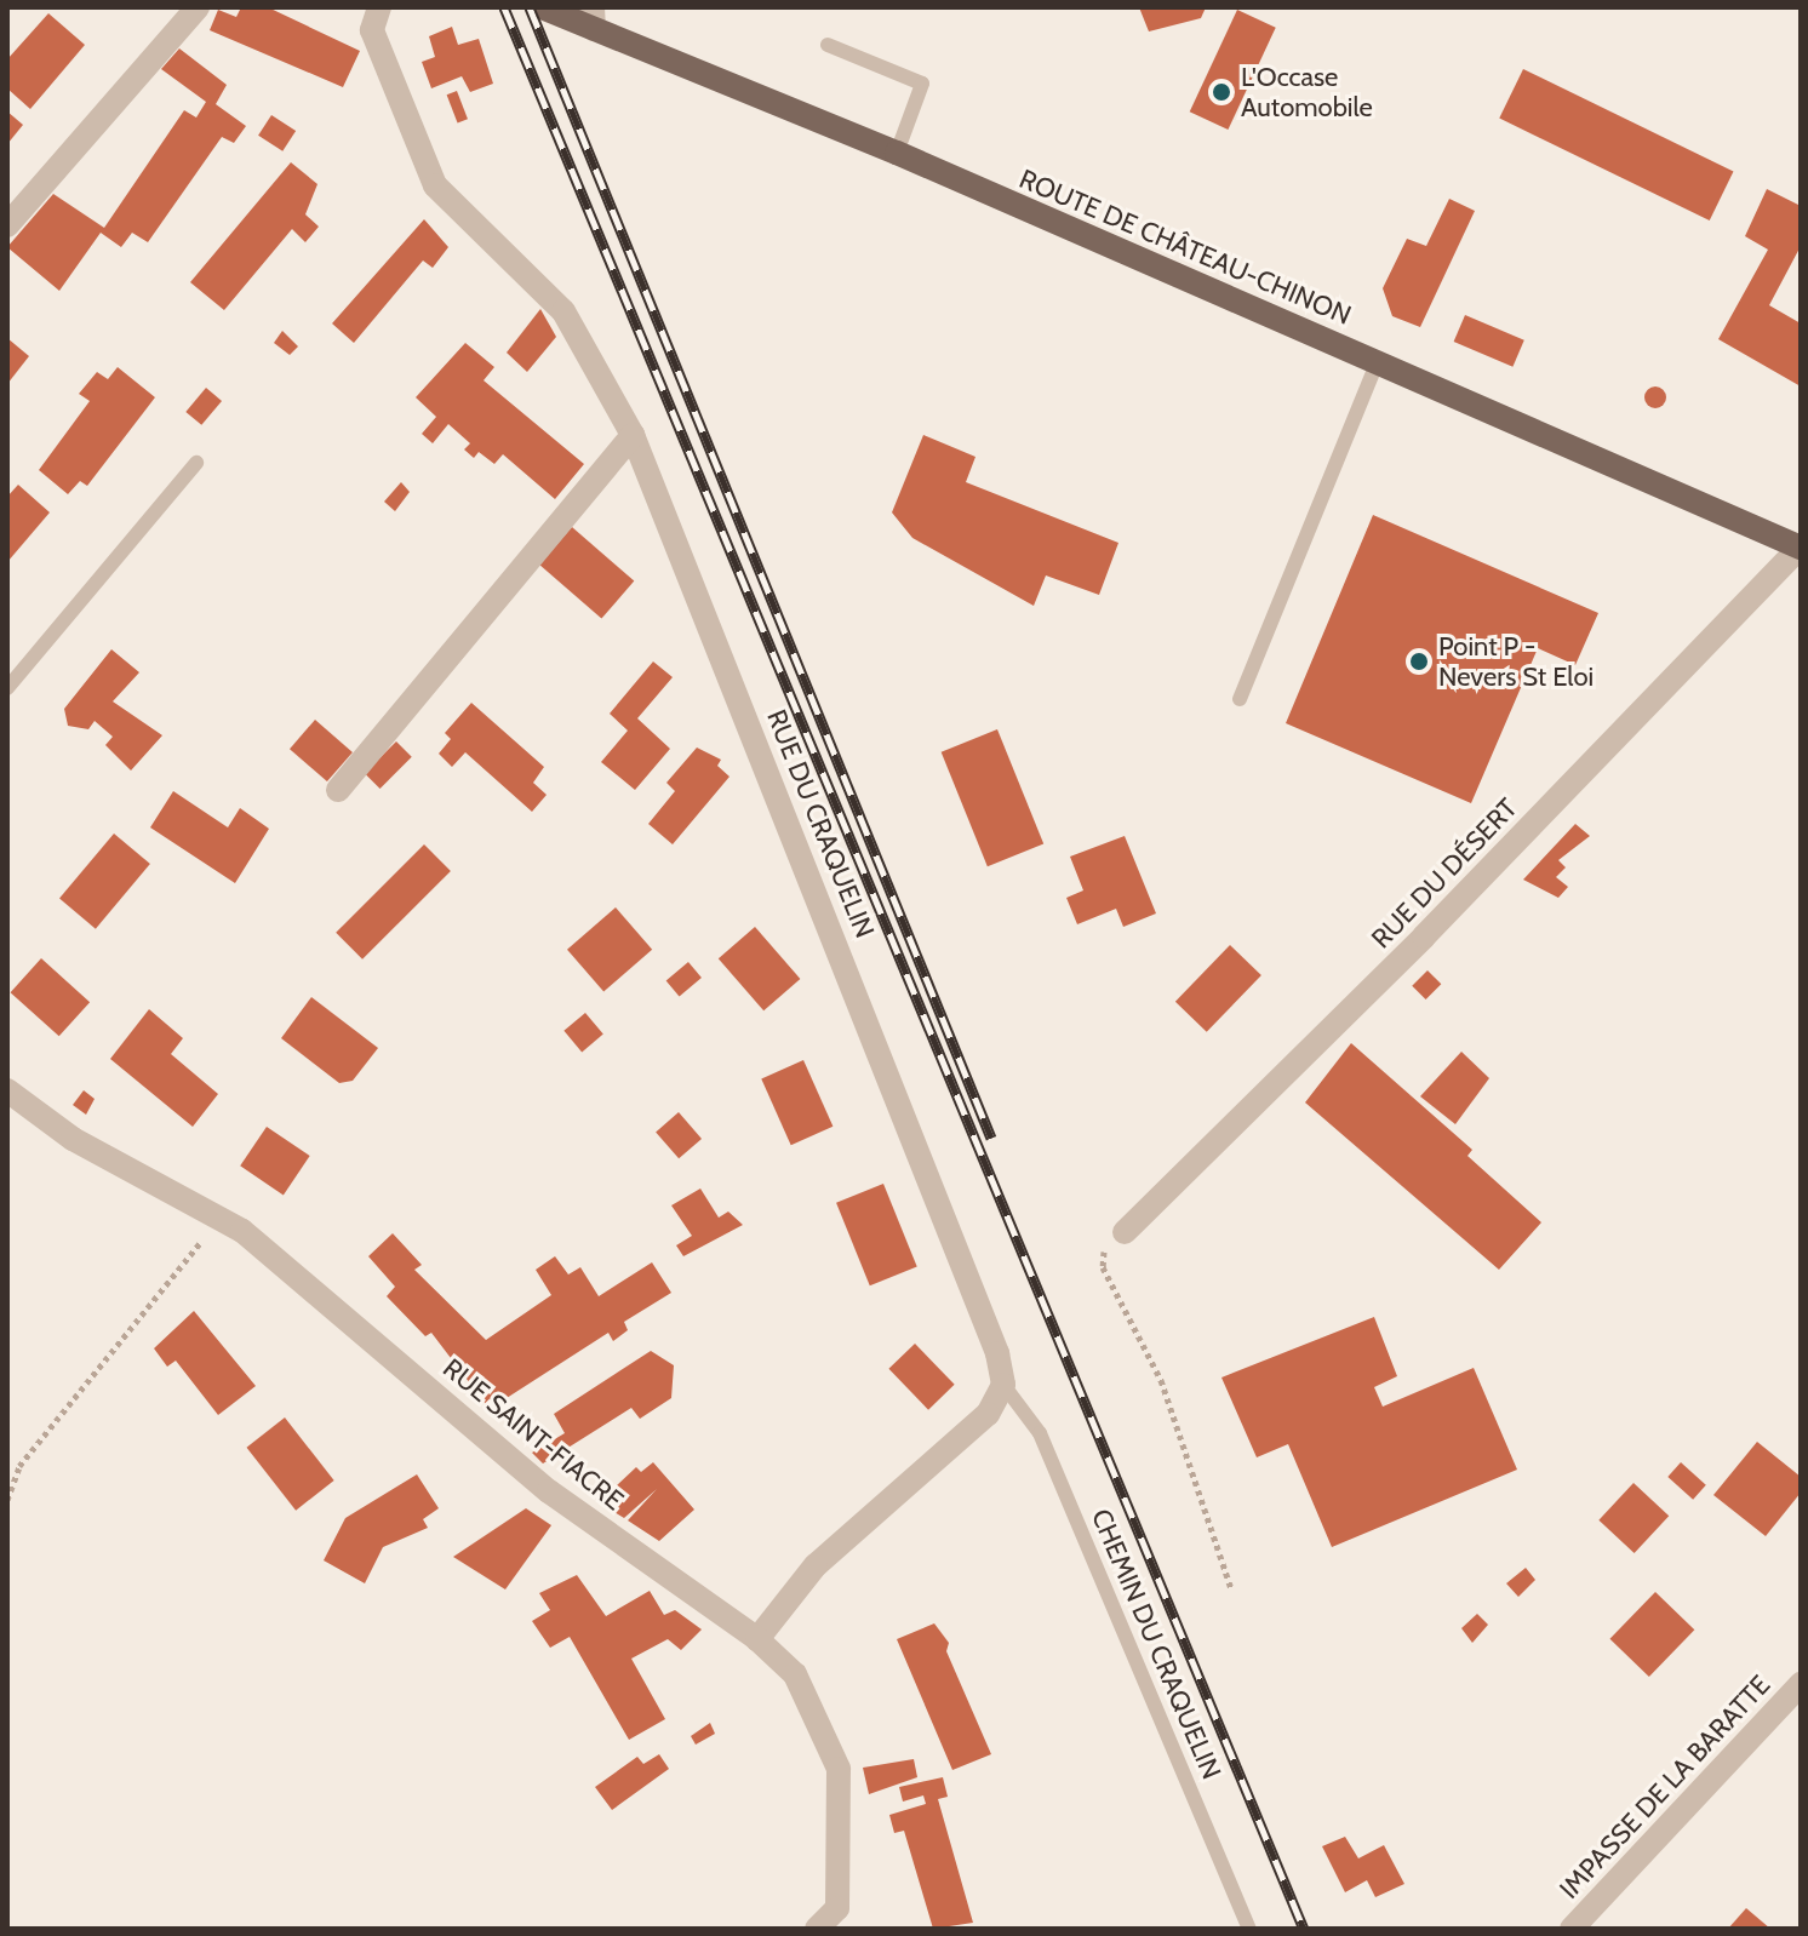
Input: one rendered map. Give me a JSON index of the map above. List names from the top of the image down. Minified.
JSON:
{"streets":{"main road":["ROUTE DE CHÂTEAU-CHINON"],"street":["RUE DU CRAQUELIN","RUE DU DÉSERT","RUE SAINT-FIACRE","IMPASSE DE LA BARATTE"],"lane":["CHEMIN DU CRAQUELIN"]},"crossings":[["ROUTE DE CHÂTEAU-CHINON","RUE DU DÉSERT"],["RUE DU CRAQUELIN","CHEMIN DU CRAQUELIN"]],"places":["L'Occase Automobile","Point P - Nevers St Eloi"]}
